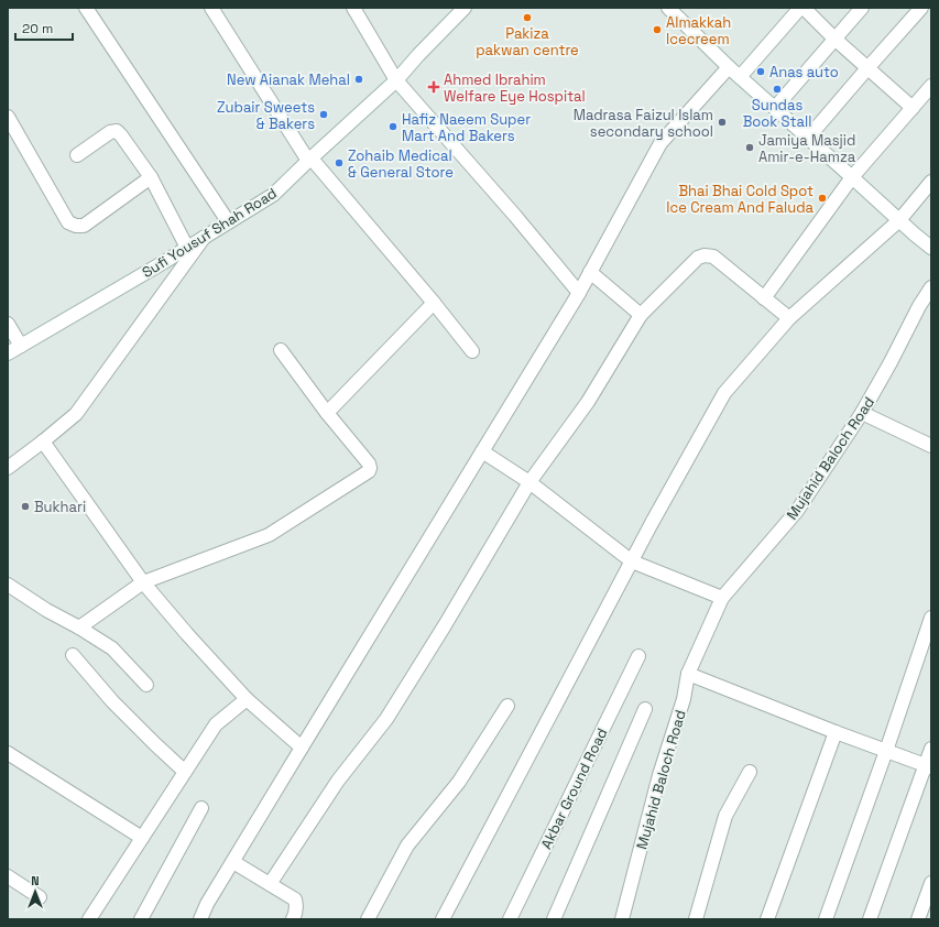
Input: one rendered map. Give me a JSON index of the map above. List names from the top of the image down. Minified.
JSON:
{"streets":{"street":["Sufi Yousuf Shah Road","Mujahid Baloch Road","Akbar Ground Road"]},"places":{"other":["Pakiza pakwan centre","Almakkah Icecreem","Anas auto","New Aianak Mehal","Sundas Book Stall","Zubair Sweets & Bakers","Madrasa Faizul Islam secondary school","Hafiz Naeem Super Mart And Bakers","Jamiya Masjid Amir-e-Hamza","Zohaib Medical & General Store","Bhai Bhai Cold Spot Ice Cream And Faluda","Bukhari"],"health":["Ahmed Ibrahim Welfare Eye Hospital"]},"scale_bar":"20 m","north":"top"}
